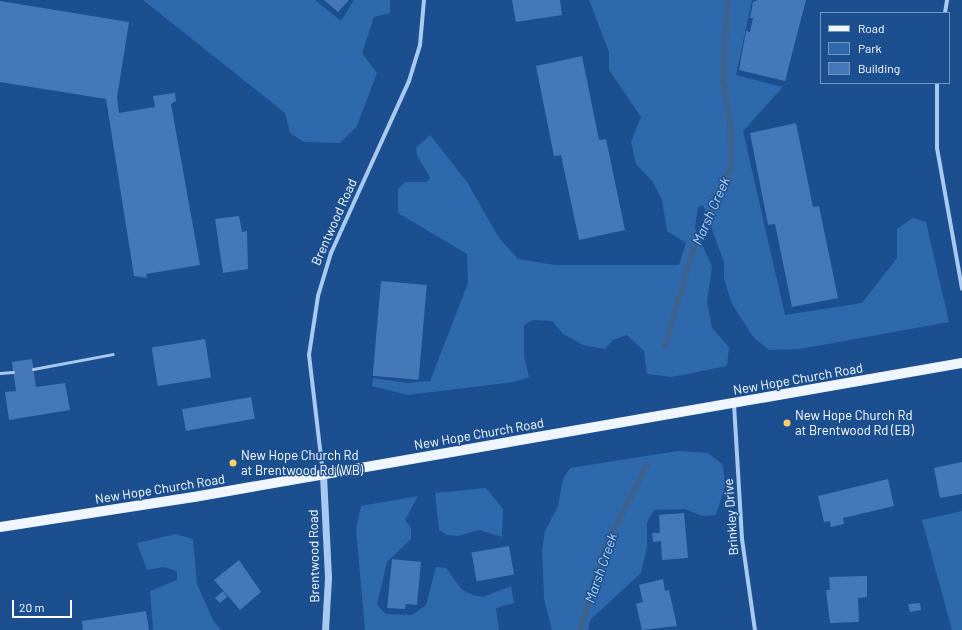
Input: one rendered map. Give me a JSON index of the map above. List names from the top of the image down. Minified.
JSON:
{"streets":{"main road":["New Hope Church Road"],"street":["Brentwood Road","Brinkley Drive"]},"crossings":[["Brentwood Road","New Hope Church Road"],["New Hope Church Road","Brinkley Drive"]],"water":["Marsh Creek"],"places":["New Hope Church Rd at Brentwood Rd (EB)","New Hope Church Rd at Brentwood Rd (WB)"],"legend":["Road","Park","Building"],"scale_bar":"20 m"}
